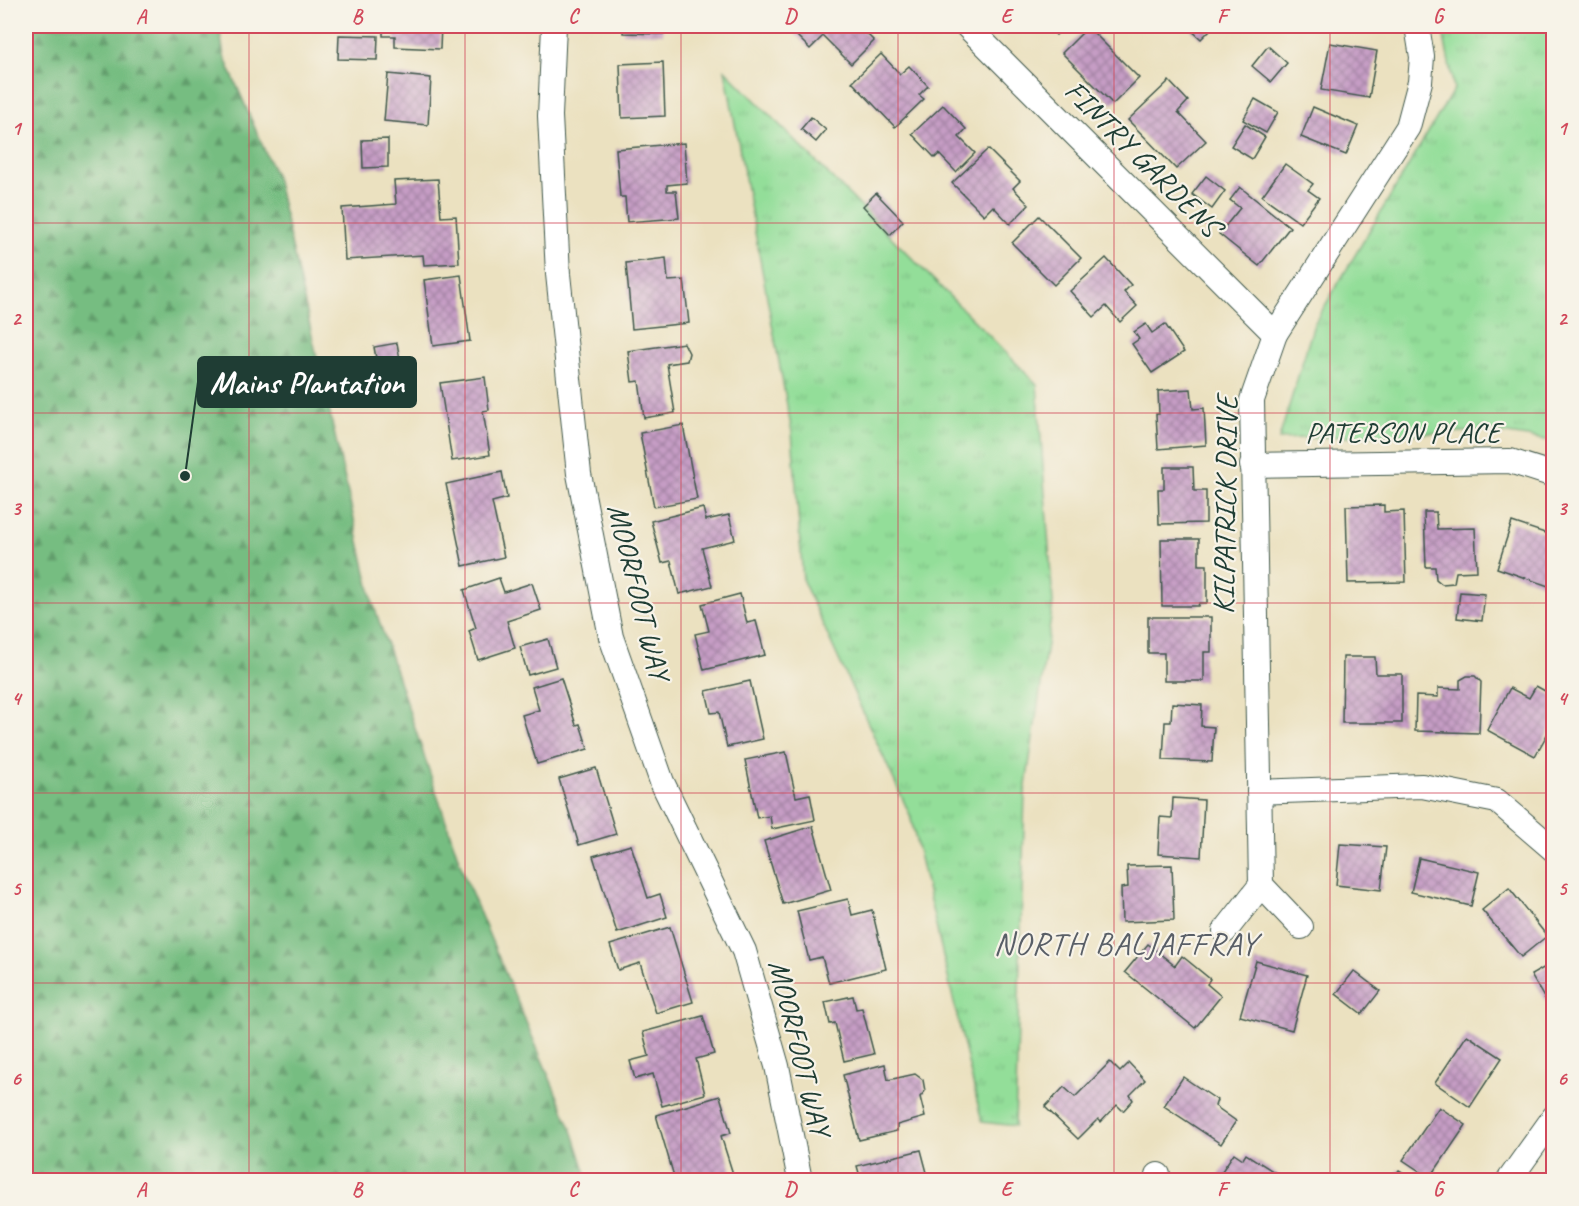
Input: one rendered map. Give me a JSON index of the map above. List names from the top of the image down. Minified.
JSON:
{"streets":{"street":["FINTRY GARDENS","PATERSON PLACE","KILPATRICK DRIVE","MOORFOOT WAY"]},"crossings":[["FINTRY GARDENS","KILPATRICK DRIVE"],["PATERSON PLACE","KILPATRICK DRIVE"]],"districts":["NORTH BALJAFFRAY"],"places":["Mains Plantation"],"grid":{"columns":["A","B","C","D","E","F","G"],"rows":["1","2","3","4","5","6"]}}
